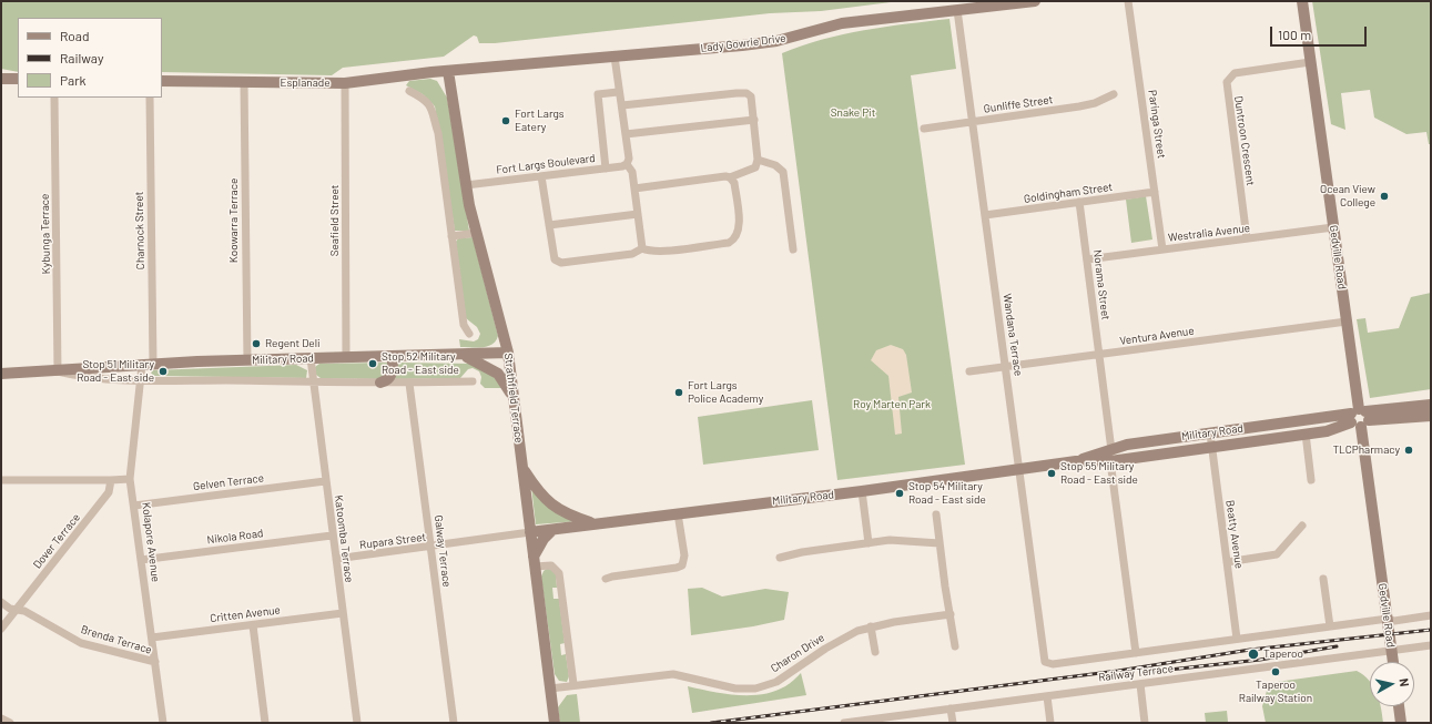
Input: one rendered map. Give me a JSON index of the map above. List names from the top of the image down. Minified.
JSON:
{"streets":{"street":["Lady Gowrie Drive","Esplanade","Gunliffe Street","Paringa Street","Duntroon Crescent","Fort Largs Boulevard","Goldingham Street","Koowarra Terrace","Seafield Street","Charnock Street","Westralia Avenue","Kybunga Terrace","Gedville Road","Norama Street","Wandana Terrace","Ventura Avenue","Military Road","Strathfield Terrace","Gelven Terrace","Beatty Avenue","Nikola Road","Katoomba Terrace","Dover Terrace","Rupara Street","Kolapore Avenue","Galway Terrace","Critten Avenue","Brenda Terrace","Charon Drive","Railway Terrace"]},"crossings":[["Lady Gowrie Drive","Esplanade"],["Lady Gowrie Drive","Wandana Terrace"],["Lady Gowrie Drive","Strathfield Terrace"],["Esplanade","Koowarra Terrace"],["Esplanade","Seafield Street"],["Esplanade","Strathfield Terrace"],["Gunliffe Street","Wandana Terrace"],["Paringa Street","Goldingham Street"],["Paringa Street","Westralia Avenue"],["Duntroon Crescent","Westralia Avenue"],["Duntroon Crescent","Gedville Road"],["Fort Largs Boulevard","Strathfield Terrace"],["Goldingham Street","Norama Street"],["Goldingham Street","Wandana Terrace"],["Koowarra Terrace","Military Road"],["Seafield Street","Military Road"],["Charnock Street","Military Road"],["Charnock Street","Kolapore Avenue"],["Westralia Avenue","Gedville Road"],["Westralia Avenue","Norama Street"],["Kybunga Terrace","Military Road"],["Gedville Road","Ventura Avenue"],["Gedville Road","Military Road"],["Gedville Road","Railway Terrace"],["Norama Street","Ventura Avenue"],["Norama Street","Military Road"],["Norama Street","Railway Terrace"],["Wandana Terrace","Ventura Avenue"],["Wandana Terrace","Military Road"],["Wandana Terrace","Railway Terrace"],["Military Road","Strathfield Terrace"],["Military Road","Beatty Avenue"],["Military Road","Katoomba Terrace"],["Military Road","Rupara Street"],["Military Road","Kolapore Avenue"],["Military Road","Galway Terrace"],["Strathfield Terrace","Rupara Street"],["Strathfield Terrace","Charon Drive"],["Gelven Terrace","Katoomba Terrace"],["Gelven Terrace","Kolapore Avenue"],["Beatty Avenue","Railway Terrace"],["Nikola Road","Katoomba Terrace"],["Nikola Road","Kolapore Avenue"],["Katoomba Terrace","Rupara Street"],["Katoomba Terrace","Critten Avenue"],["Dover Terrace","Brenda Terrace"],["Rupara Street","Galway Terrace"],["Kolapore Avenue","Critten Avenue"],["Kolapore Avenue","Brenda Terrace"]],"parks":["Snake Pit","Roy Marten Park"],"places":["Fort Largs Eatery","Ocean View College","Regent Deli","Stop 52 Military Road - East side","Stop 51 Military Road - East side","Fort Largs Police Academy","TLCPharmacy","Stop 55 Military Road - East side","Stop 54 Military Road - East side","Taperoo","Taperoo Railway Station"],"legend":["Road","Railway","Park"],"scale_bar":"100 m","north":"right"}
